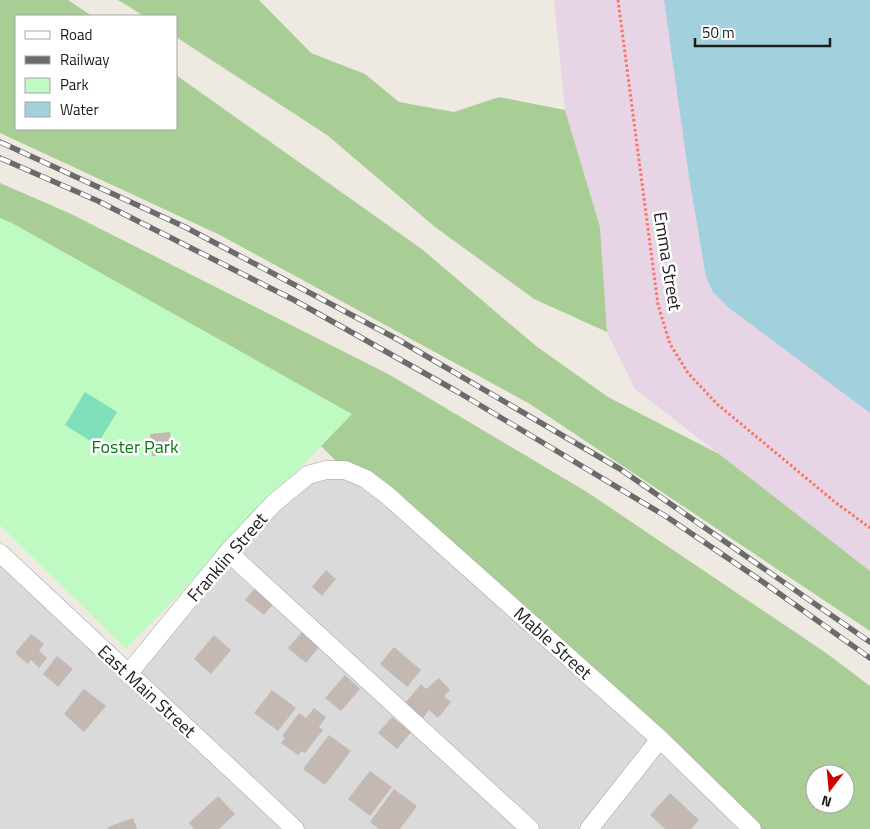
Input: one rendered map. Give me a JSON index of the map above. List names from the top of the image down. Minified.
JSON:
{"streets":{"street":["Franklin Street","Mable Street","East Main Street"],"path":["Emma Street"]},"crossings":[["Franklin Street","Mable Street"],["Franklin Street","East Main Street"]],"parks":["Foster Park"],"legend":["Road","Railway","Park","Water"],"scale_bar":"50 m","north":"bottom"}
